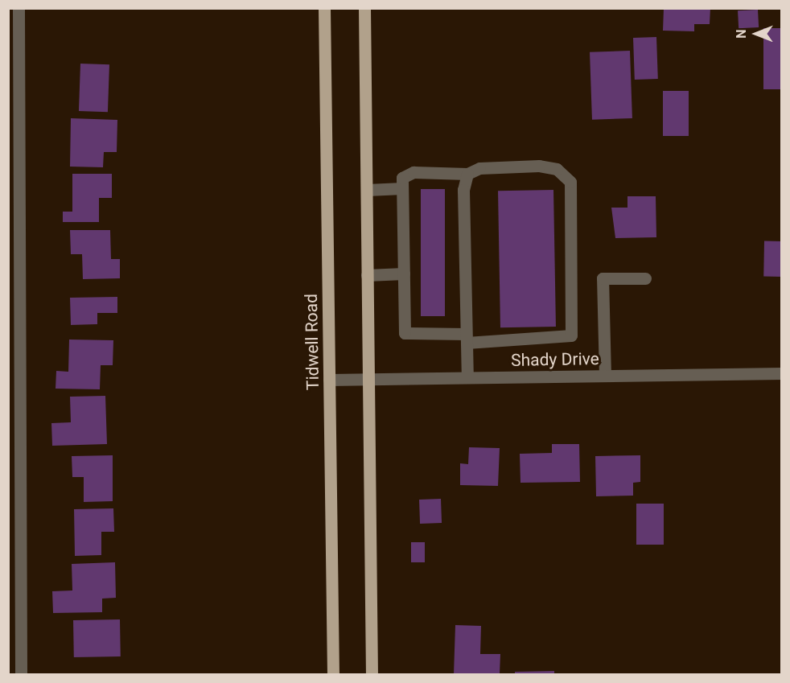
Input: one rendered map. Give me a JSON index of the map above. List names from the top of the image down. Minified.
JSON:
{"streets":{"main road":["Tidwell Road"],"street":["Shady Drive"]},"crossings":[["Tidwell Road","Shady Drive"]],"north":"left"}
